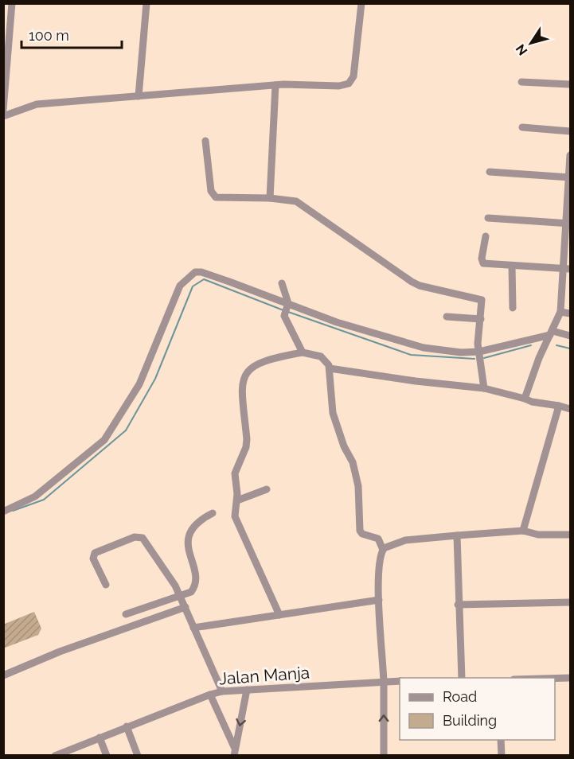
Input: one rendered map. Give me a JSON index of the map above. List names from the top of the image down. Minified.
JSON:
{"streets":{"street":["Jalan Manja"]},"legend":["Road","Building"],"scale_bar":"100 m","north":"bottom left"}
